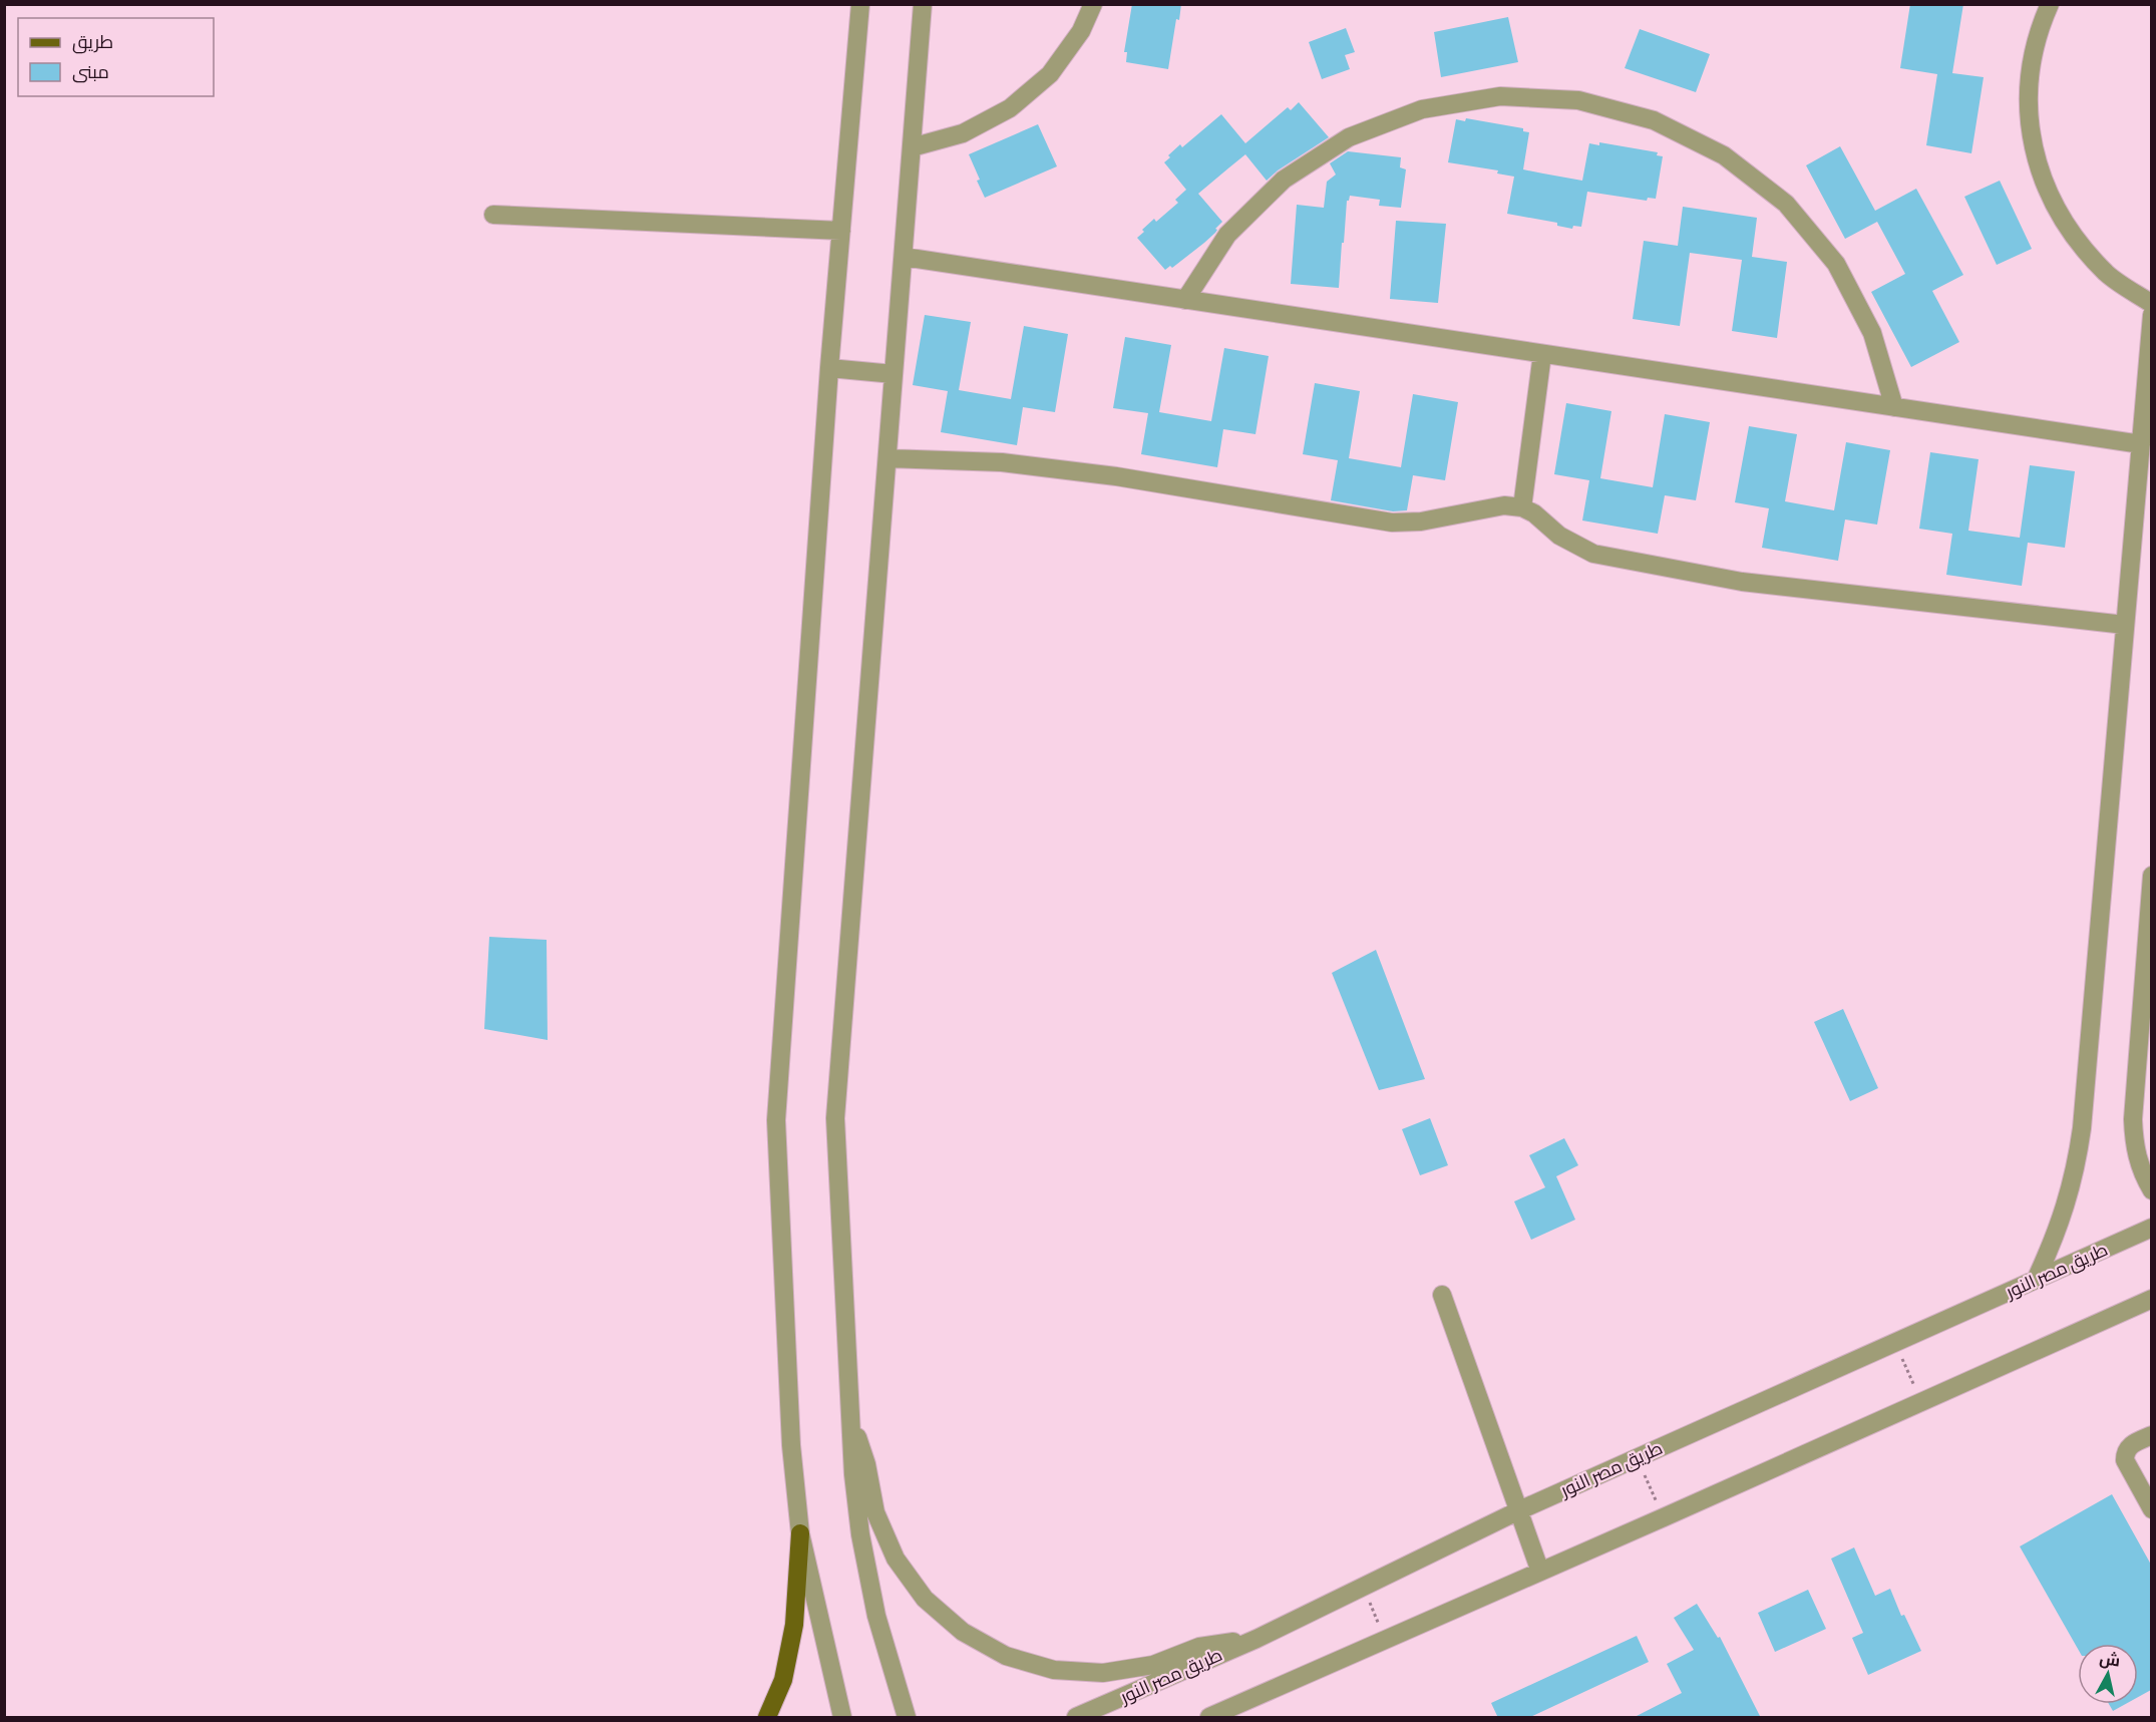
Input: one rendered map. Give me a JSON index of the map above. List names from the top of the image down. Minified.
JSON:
{"streets":{"street":["طريق مصر النور"]},"legend":["طريق","مبنى"],"north":"top"}
